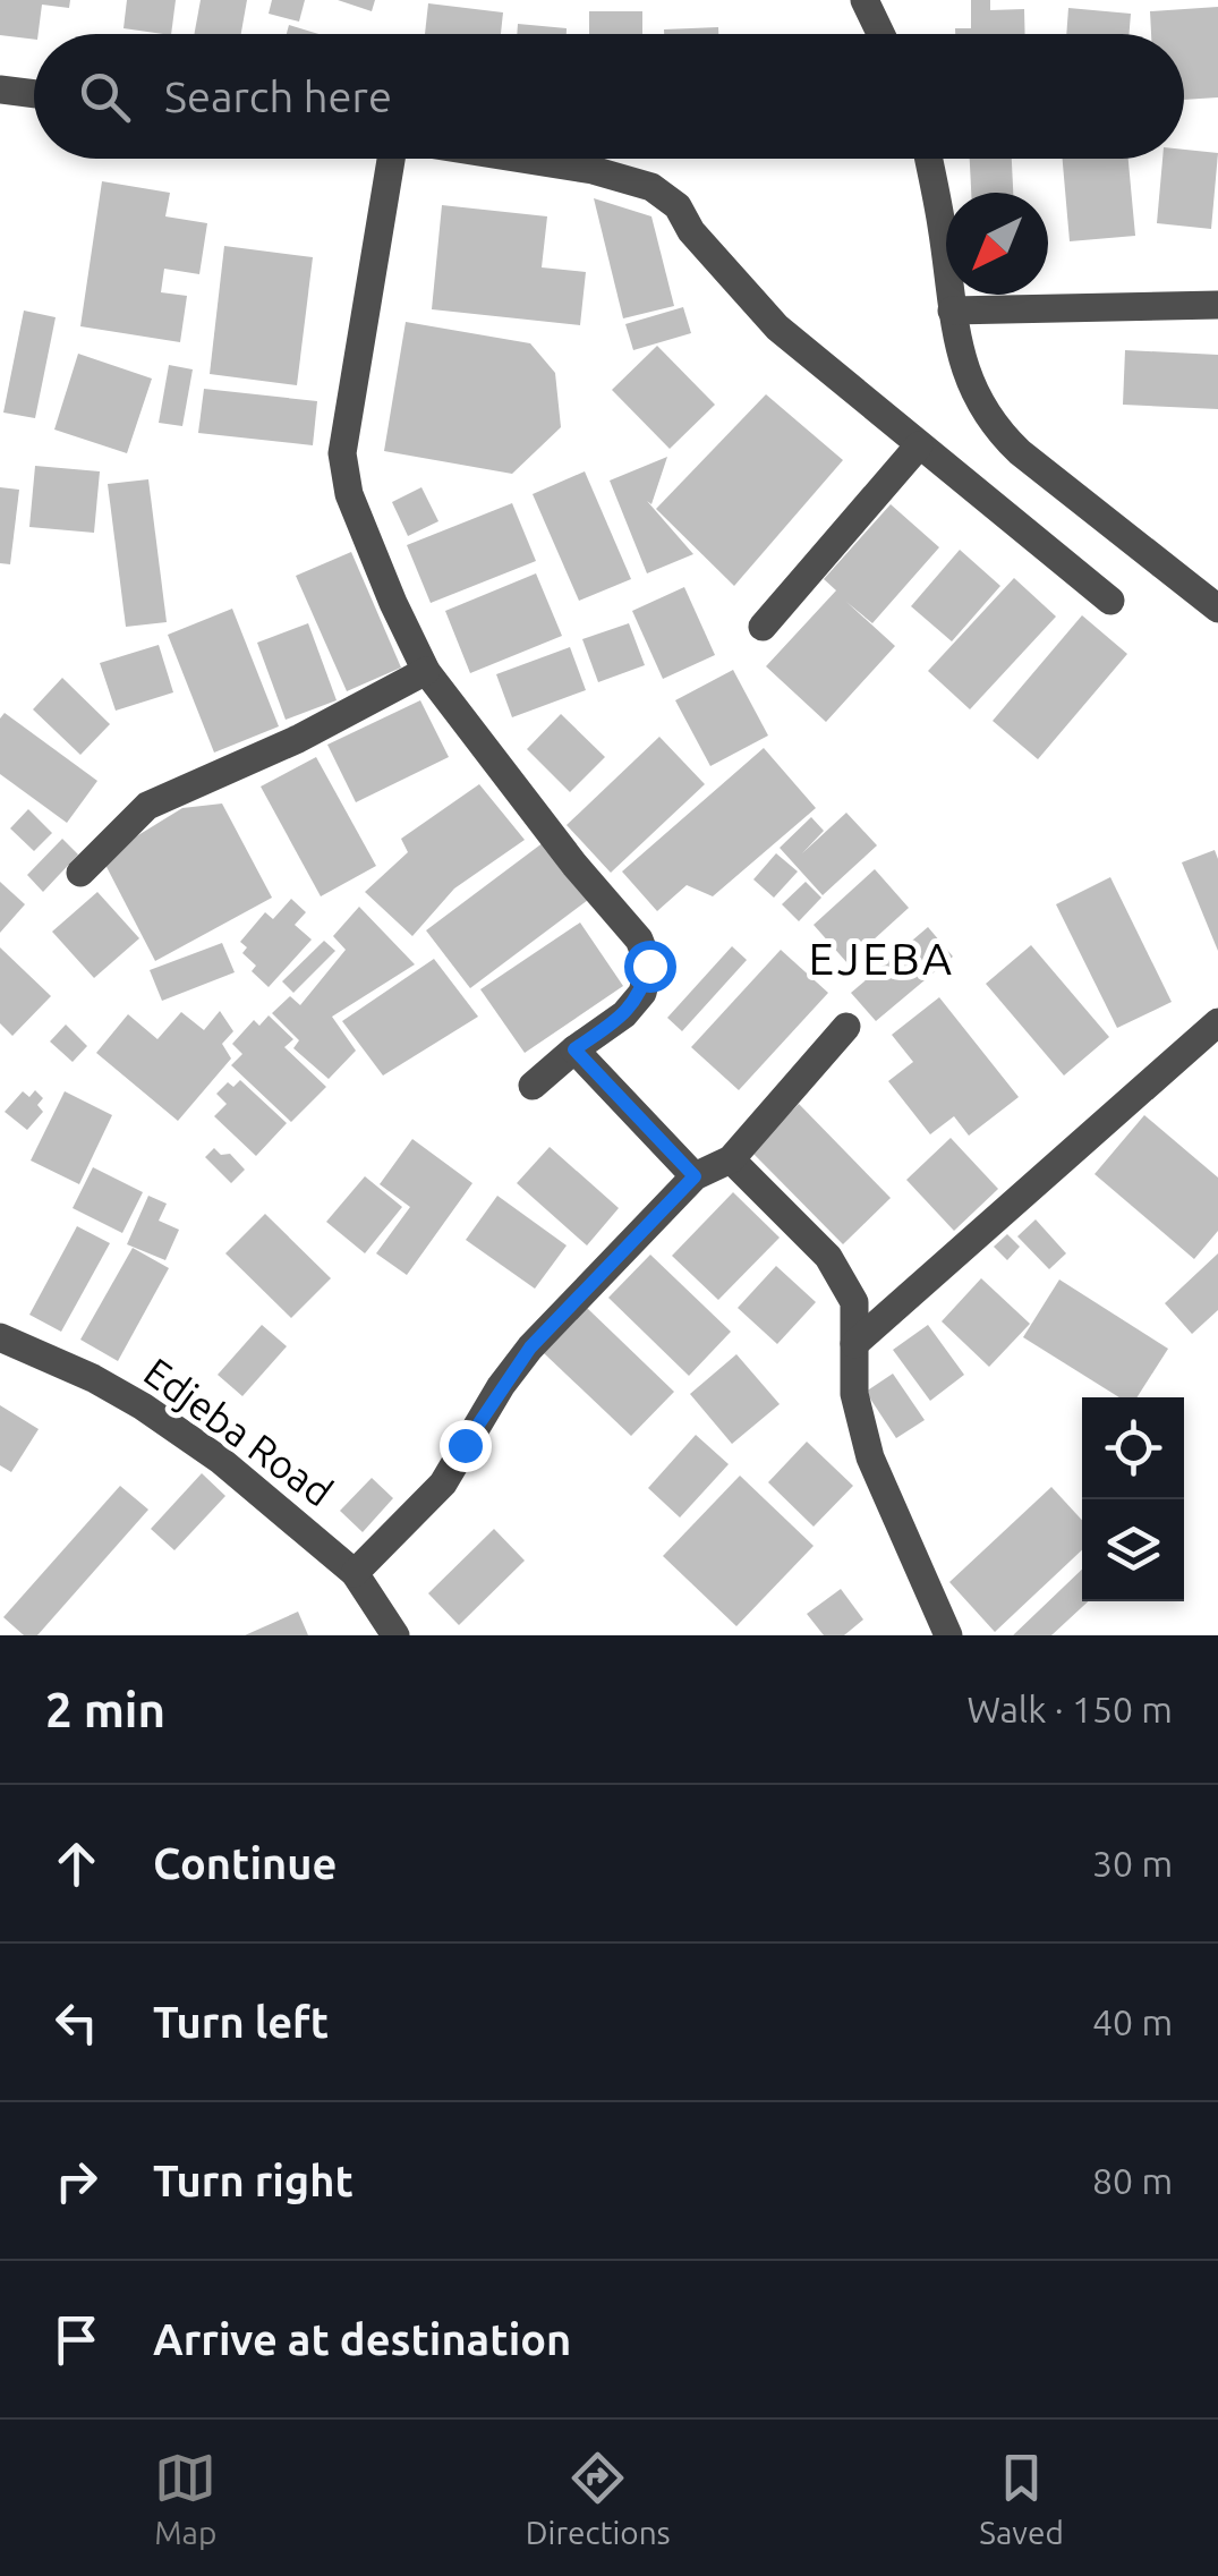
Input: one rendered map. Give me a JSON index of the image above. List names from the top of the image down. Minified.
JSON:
{"streets":{"street":["Edjeba Road"]},"districts":["EJEBA"],"north":"bottom left","page":{"search":"Search here","heading":["2 min","Walk · 150 m"],"list":[["Continue","30 m"],["Turn left","40 m"],["Turn right","80 m"],"Arrive at destination"],"nav":["Map","Directions","Saved"]}}
